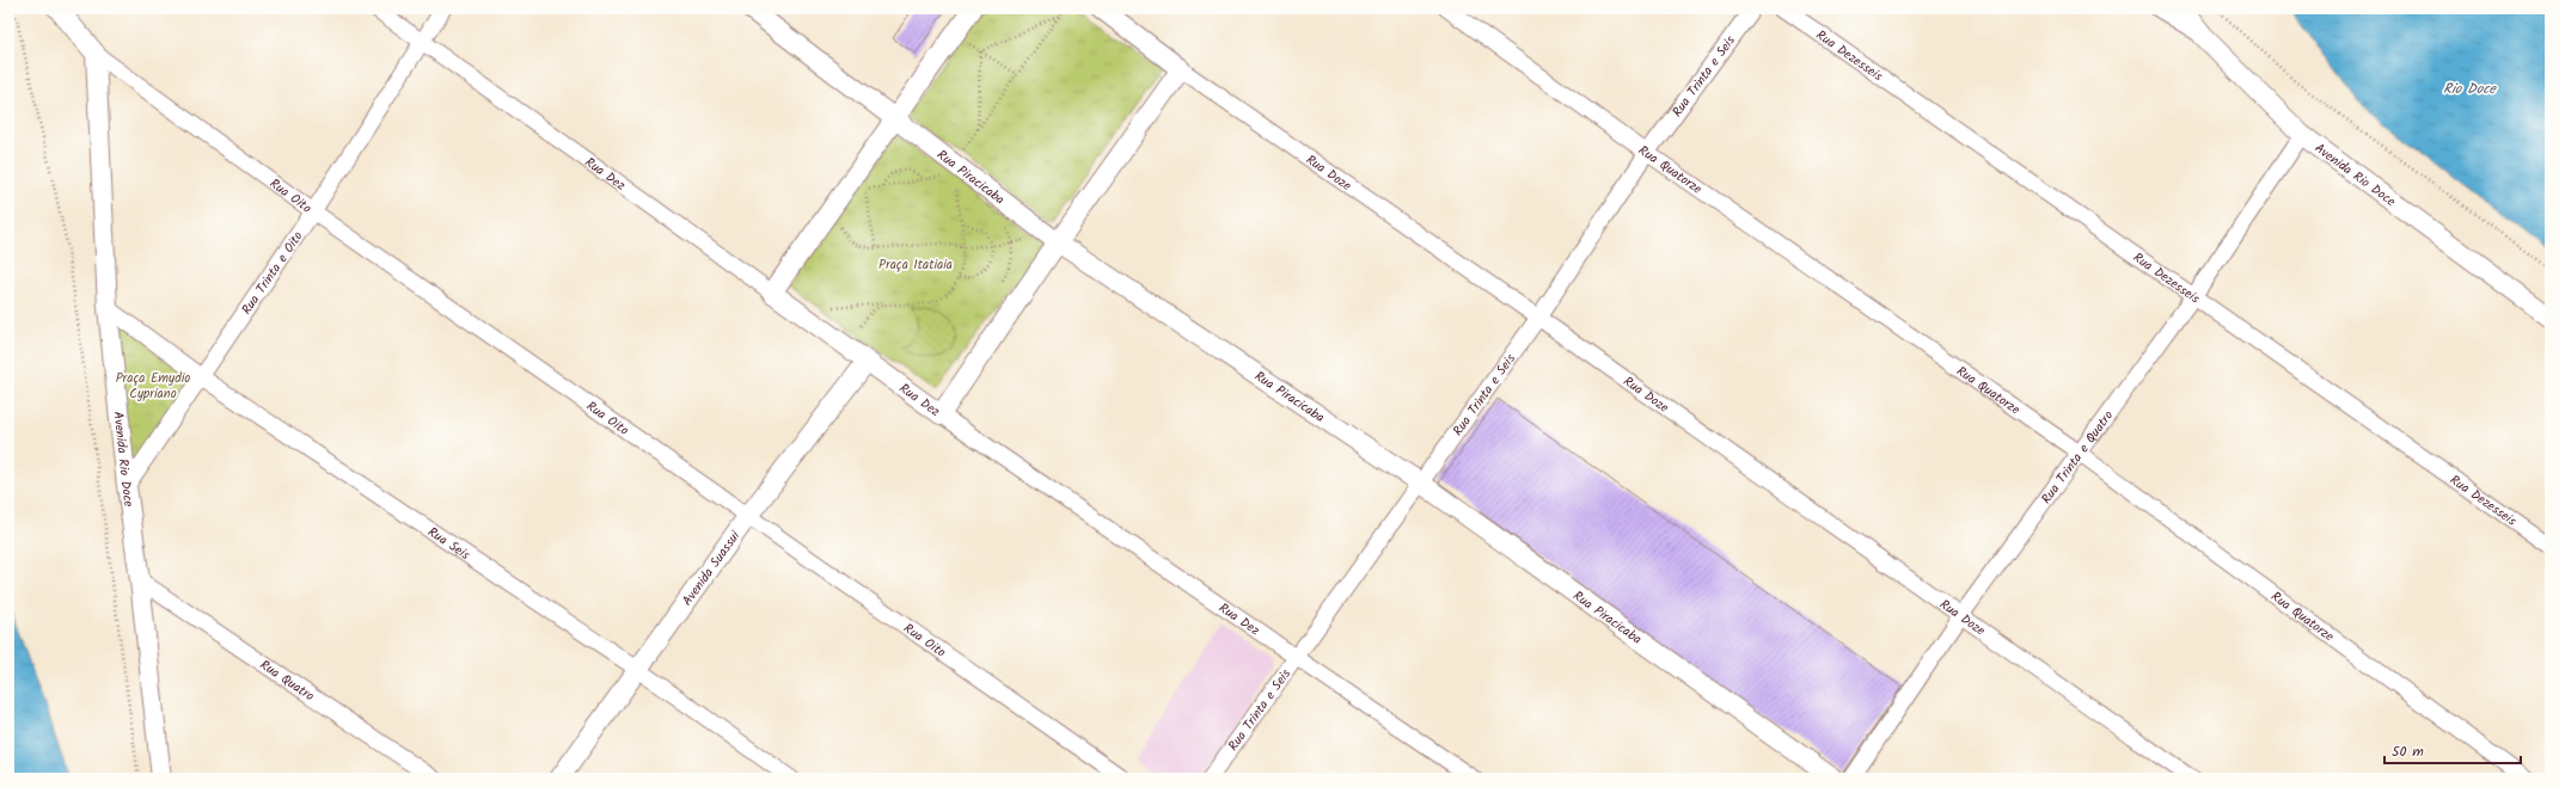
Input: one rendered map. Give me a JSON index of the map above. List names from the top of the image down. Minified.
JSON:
{"streets":{"street":["Rua Dezesseis","Rua Trinta e Seis","Rua Quatorze","Rua Doze","Rua Dez","Avenida Rio Doce","Rua Piracicaba","Rua Oito","Rua Trinta e Oito","Rua Trinta e Quatro","Rua Seis","Avenida Suassui","Rua Quatro"]},"crossings":[["Rua Dezesseis","Rua Trinta e Quatro"],["Rua Trinta e Seis","Rua Quatorze"],["Rua Trinta e Seis","Rua Doze"],["Rua Trinta e Seis","Rua Dez"],["Rua Trinta e Seis","Rua Piracicaba"],["Rua Quatorze","Rua Trinta e Quatro"],["Rua Doze","Rua Trinta e Quatro"],["Rua Dez","Rua Trinta e Oito"],["Rua Dez","Avenida Suassui"],["Avenida Rio Doce","Rua Oito"],["Avenida Rio Doce","Rua Trinta e Oito"],["Avenida Rio Doce","Rua Trinta e Quatro"],["Avenida Rio Doce","Rua Seis"],["Avenida Rio Doce","Rua Quatro"],["Rua Oito","Rua Trinta e Oito"],["Rua Oito","Avenida Suassui"],["Rua Trinta e Oito","Rua Seis"],["Rua Seis","Avenida Suassui"]],"water":["Rio Doce"],"parks":["Praça Itatiaia","Praça Emydio Cypriano"],"scale_bar":"50 m"}
